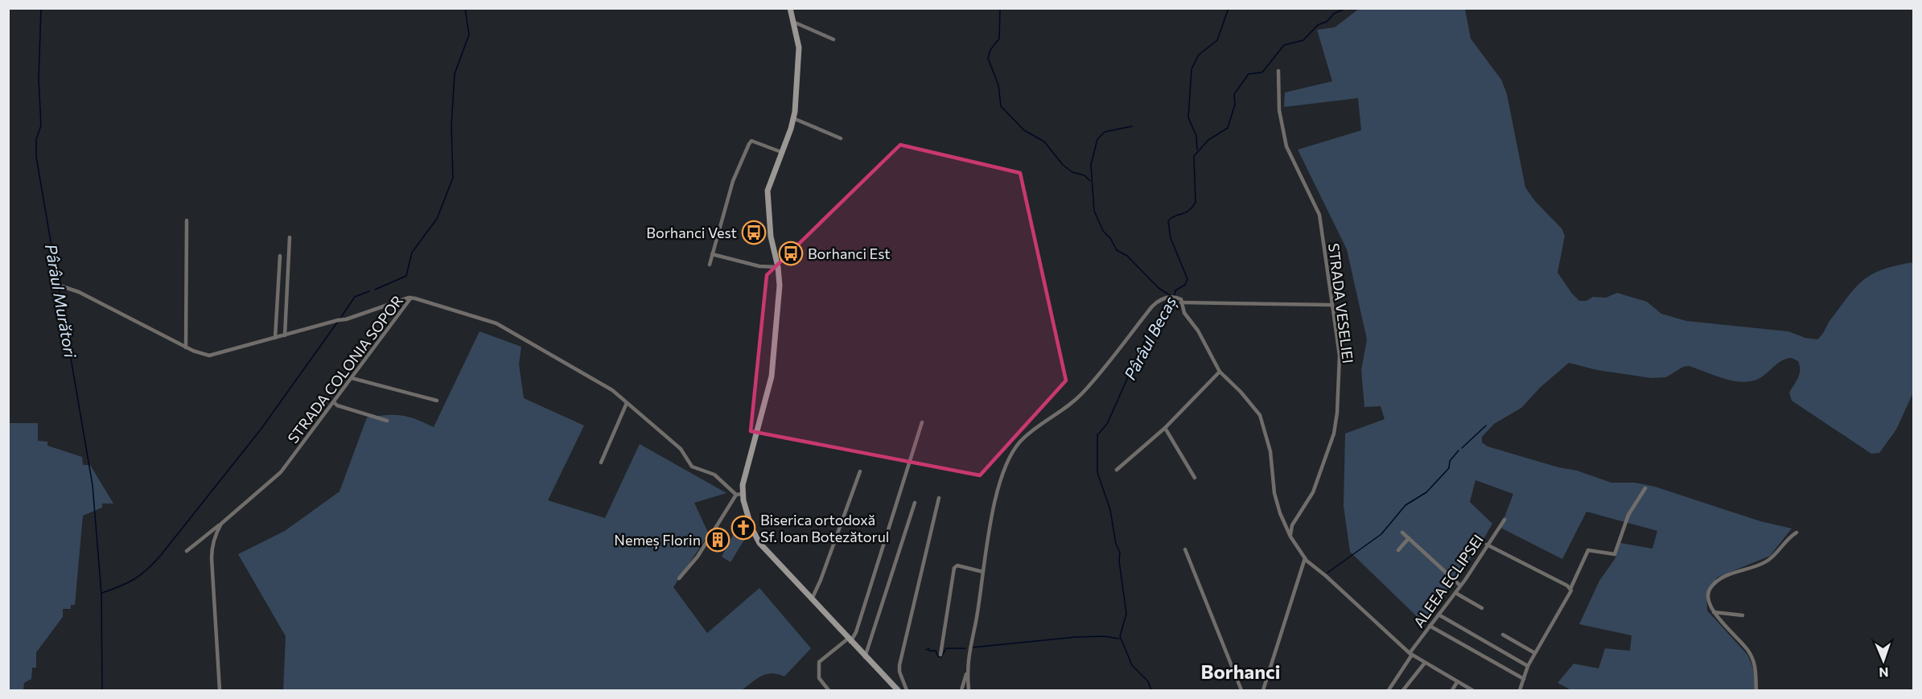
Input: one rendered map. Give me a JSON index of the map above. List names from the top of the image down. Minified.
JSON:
{"streets":{"street":["STRADA VESELIEI","STRADA COLONIA SOPOR","ALEEA ECLIPSEI"]},"districts":["Borhanci"],"water":["Pârâul Murători","Pârâul Becaș"],"places":{"bus stop":["Borhanci Vest","Borhanci Est"],"church":["Biserica ortodoxă Sf. Ioan Botezătorul"],"building":["Nemeș Florin"]},"north":"bottom"}
